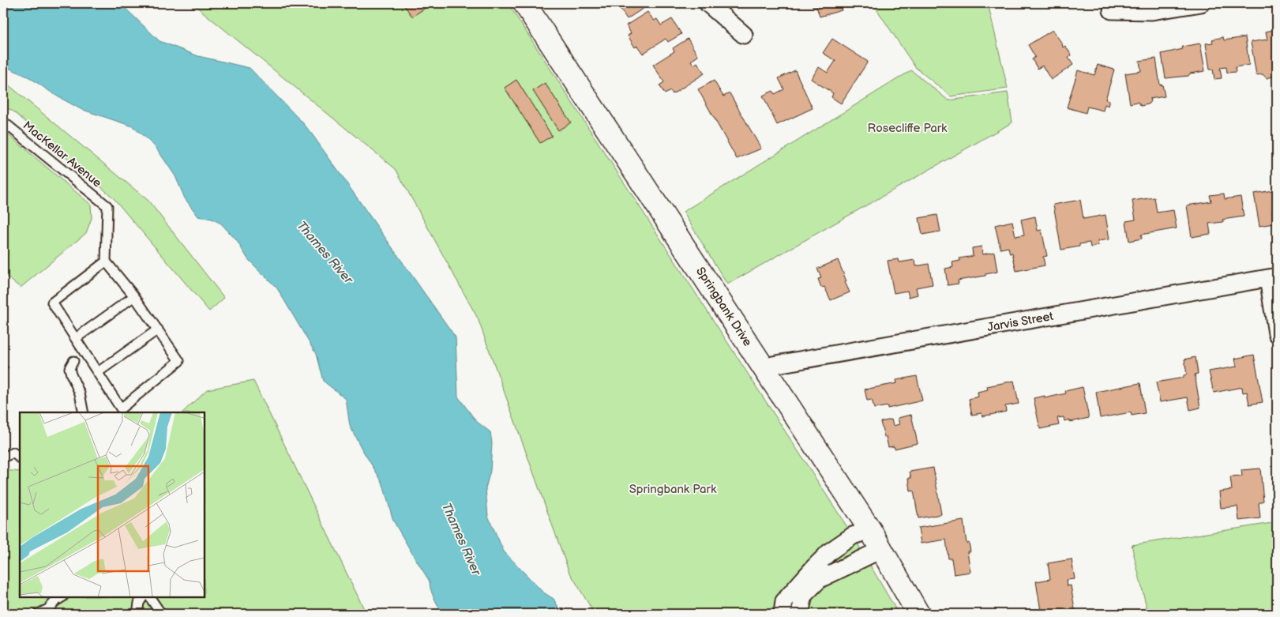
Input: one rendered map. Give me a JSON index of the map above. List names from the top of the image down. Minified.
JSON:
{"streets":{"main road":["Springbank Drive"],"street":["Jarvis Street"],"lane":["MacKellar Avenue"]},"crossings":[["Springbank Drive","Jarvis Street"]],"water":["Thames River"],"parks":["Rosecliffe Park","Springbank Park"]}
